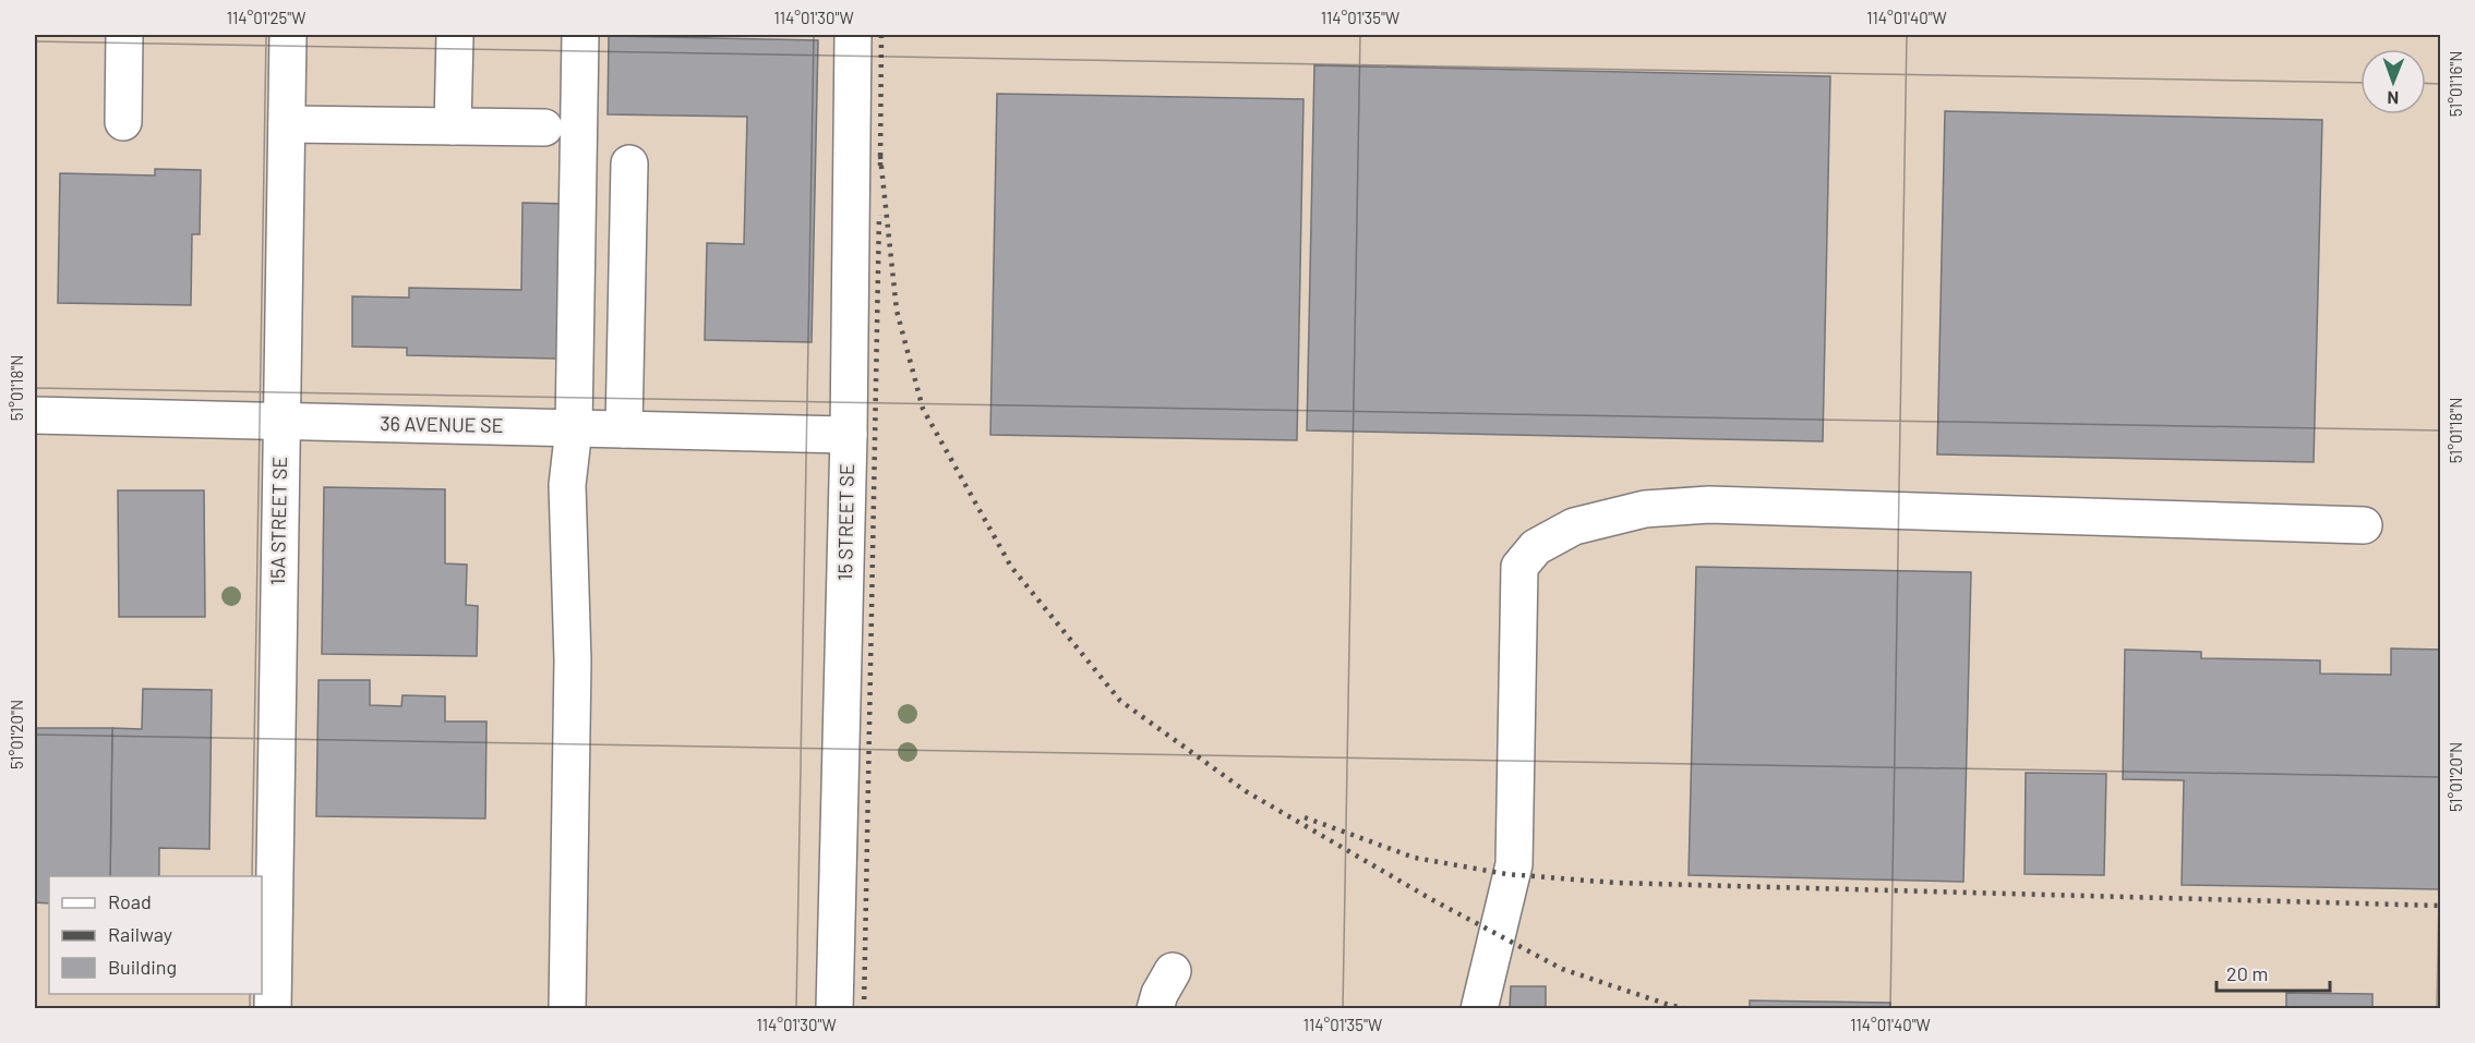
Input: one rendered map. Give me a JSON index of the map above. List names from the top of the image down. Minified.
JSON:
{"streets":{"street":["36 AVENUE SE","15A STREET SE","15 STREET SE"]},"crossings":[["36 AVENUE SE","15A STREET SE"],["36 AVENUE SE","15 STREET SE"]],"legend":["Road","Railway","Building"],"scale_bar":"20 m","north":"bottom","coordinates":["114°01'25\"W","114°01'30\"W","114°01'35\"W","114°01'40\"W","51°01'16\"N","51°01'18\"N","51°01'20\"N"]}
